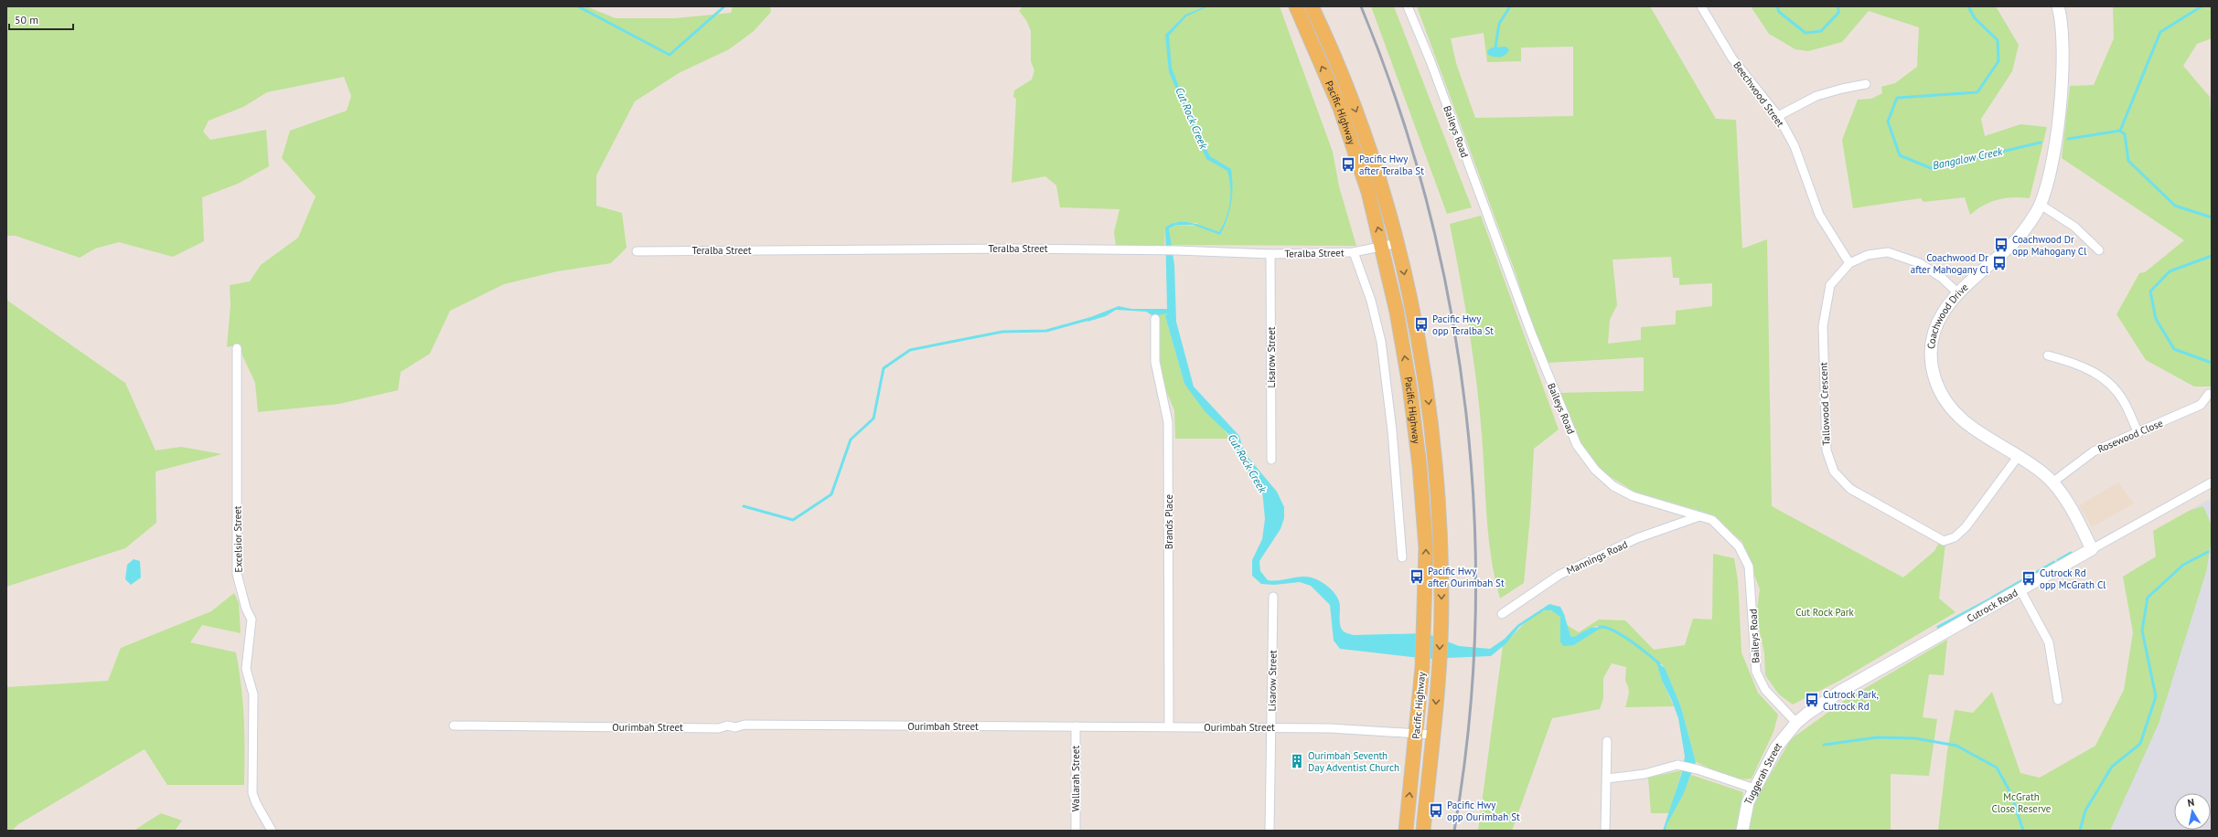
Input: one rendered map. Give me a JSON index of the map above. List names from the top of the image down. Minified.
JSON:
{"streets":{"main road":["Pacific Highway"],"street":["Beechwood Street","Baileys Road","Teralba Street","Coachwood Drive","Lisarow Street","Tallowood Crescent","Rosewood Close","Brands Place","Excelsior Street","Mannings Road","Cutrock Road","Ourimbah Street","Tuggerah Street","Wallarah Street"]},"crossings":[["Beechwood Street","Tallowood Crescent"],["Pacific Highway","Teralba Street"],["Pacific Highway","Ourimbah Street"],["Baileys Road","Mannings Road"],["Baileys Road","Cutrock Road"],["Baileys Road","Tuggerah Street"],["Teralba Street","Lisarow Street"],["Coachwood Drive","Tallowood Crescent"],["Coachwood Drive","Rosewood Close"],["Coachwood Drive","Cutrock Road"],["Lisarow Street","Ourimbah Street"],["Brands Place","Ourimbah Street"],["Cutrock Road","Tuggerah Street"],["Ourimbah Street","Wallarah Street"]],"water":["Cut Rock Creek","Bangalow Creek"],"parks":["Cut Rock Park","McGrath Close Reserve"],"places":{"bus stop":["Pacific Hwy after Teralba St","Coachwood Dr opp Mahogany Cl","Coachwood Dr after Mahogany Cl","Pacific Hwy opp Teralba St","Pacific Hwy after Ourimbah St","Cutrock Rd opp McGrath Cl","Cutrock Park, Cutrock Rd","Pacific Hwy opp Ourimbah St"],"building":["Ourimbah Seventh Day Adventist Church"]},"scale_bar":"50 m","north":"top"}
